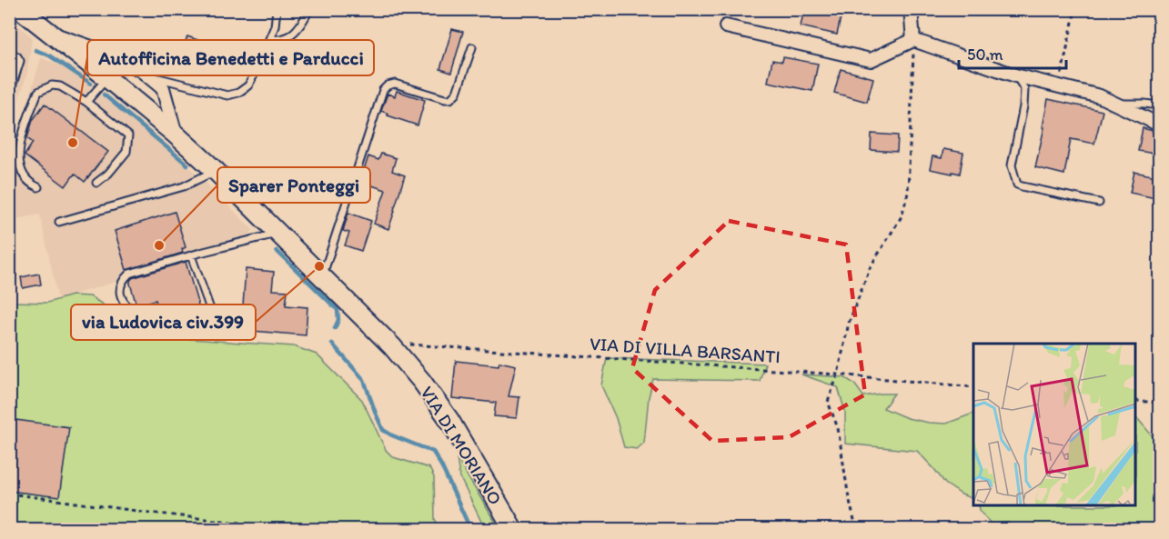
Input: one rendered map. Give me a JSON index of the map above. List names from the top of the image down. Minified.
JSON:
{"streets":{"main road":["VIA DI MORIANO"],"path":["VIA DI VILLA BARSANTI"]},"crossings":[["VIA DI VILLA BARSANTI","VIA DI MORIANO"]],"places":["Autofficina Benedetti e Parducci","Sparer Ponteggi","via Ludovica civ.399"],"scale_bar":"50 m"}
